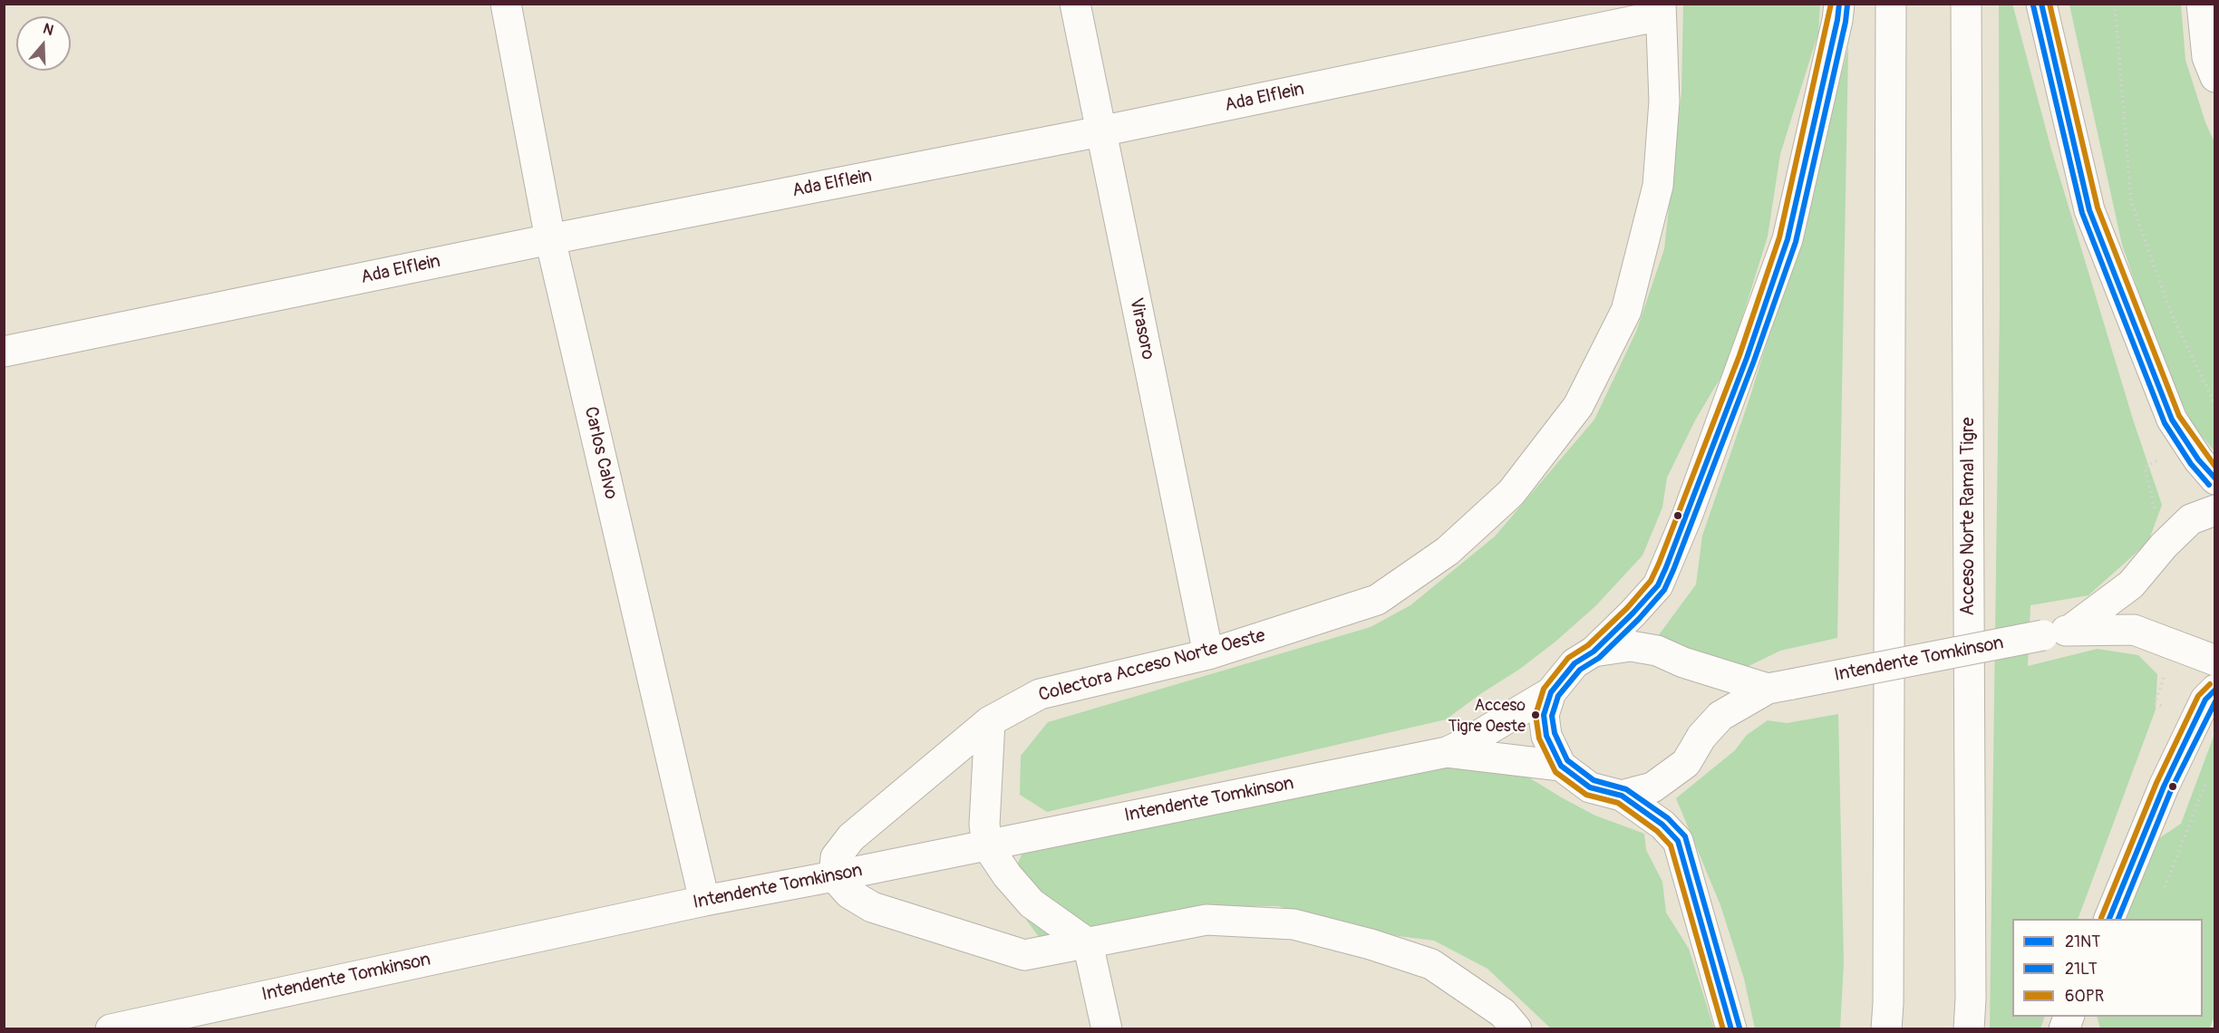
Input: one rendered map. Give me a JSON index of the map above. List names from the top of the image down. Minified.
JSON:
{"streets":{"main road":["Ada Elflein","Virasoro","Carlos Calvo","Acceso Norte Ramal Tigre","Intendente Tomkinson","Colectora Acceso Norte Oeste"]},"crossings":[["Ada Elflein","Virasoro"],["Ada Elflein","Carlos Calvo"],["Ada Elflein","Colectora Acceso Norte Oeste"],["Virasoro","Colectora Acceso Norte Oeste"],["Carlos Calvo","Intendente Tomkinson"],["Intendente Tomkinson","Colectora Acceso Norte Oeste"]],"places":["Acceso Tigre Oeste"],"lines":["transit line 21NT","transit line 60PR","transit line 21LT"],"legend":["21NT","21LT","60PR"],"north":"top"}
